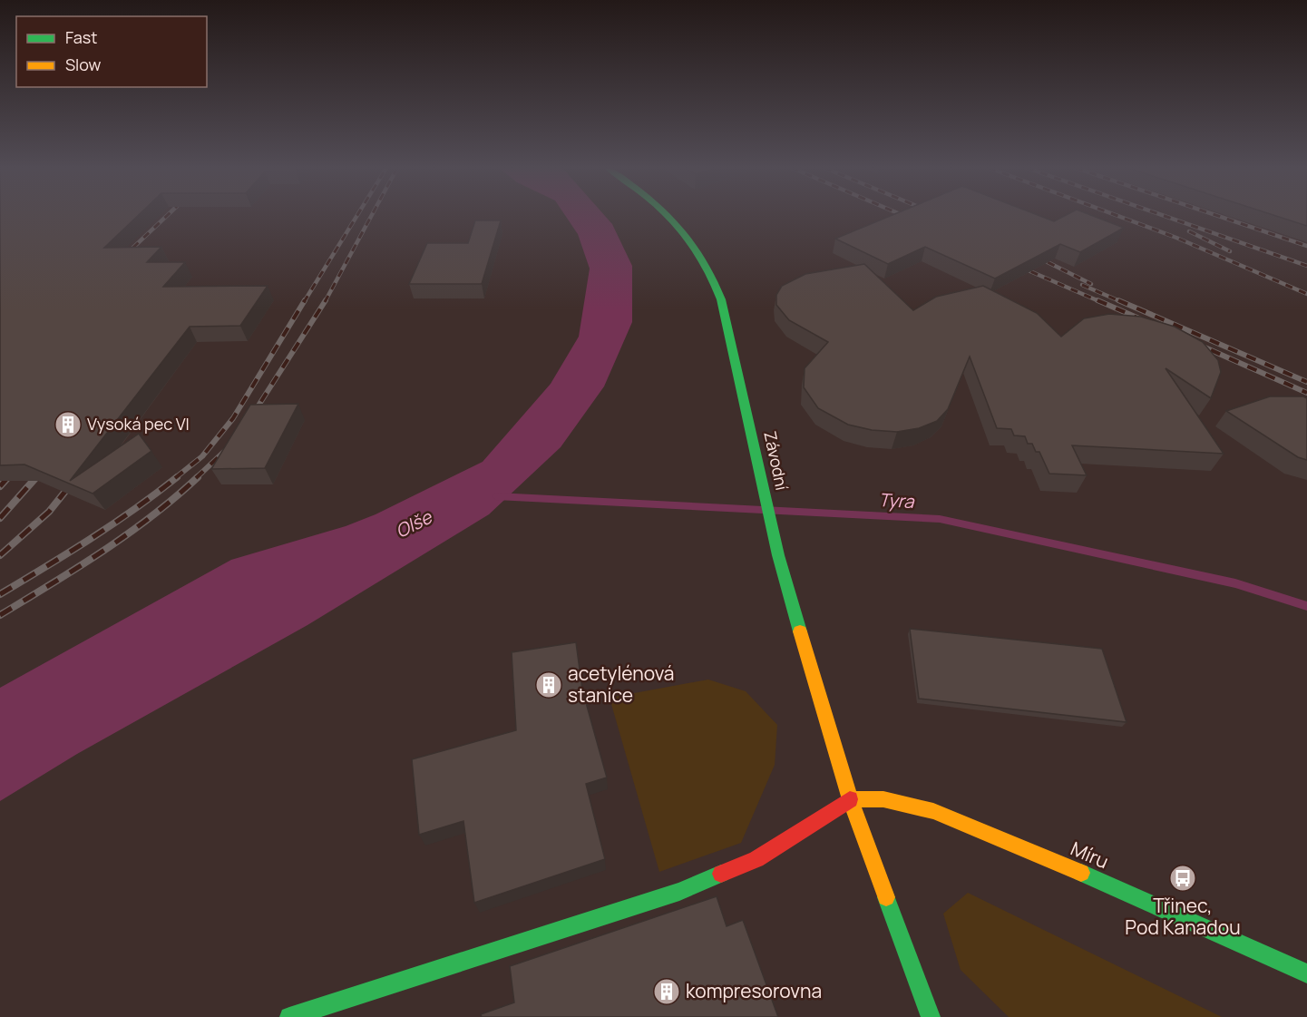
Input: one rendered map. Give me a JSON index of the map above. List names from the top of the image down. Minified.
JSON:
{"streets":{"street":["Závodní","Míru"]},"crossings":[["Závodní","Míru"]],"water":["Tyra","Olše"],"places":{"building":["Vysoká pec VI","acetylénová stanice","kompresorovna"],"bus stop":["Třinec, Pod Kanadou"]},"legend":["Fast","Slow"]}
